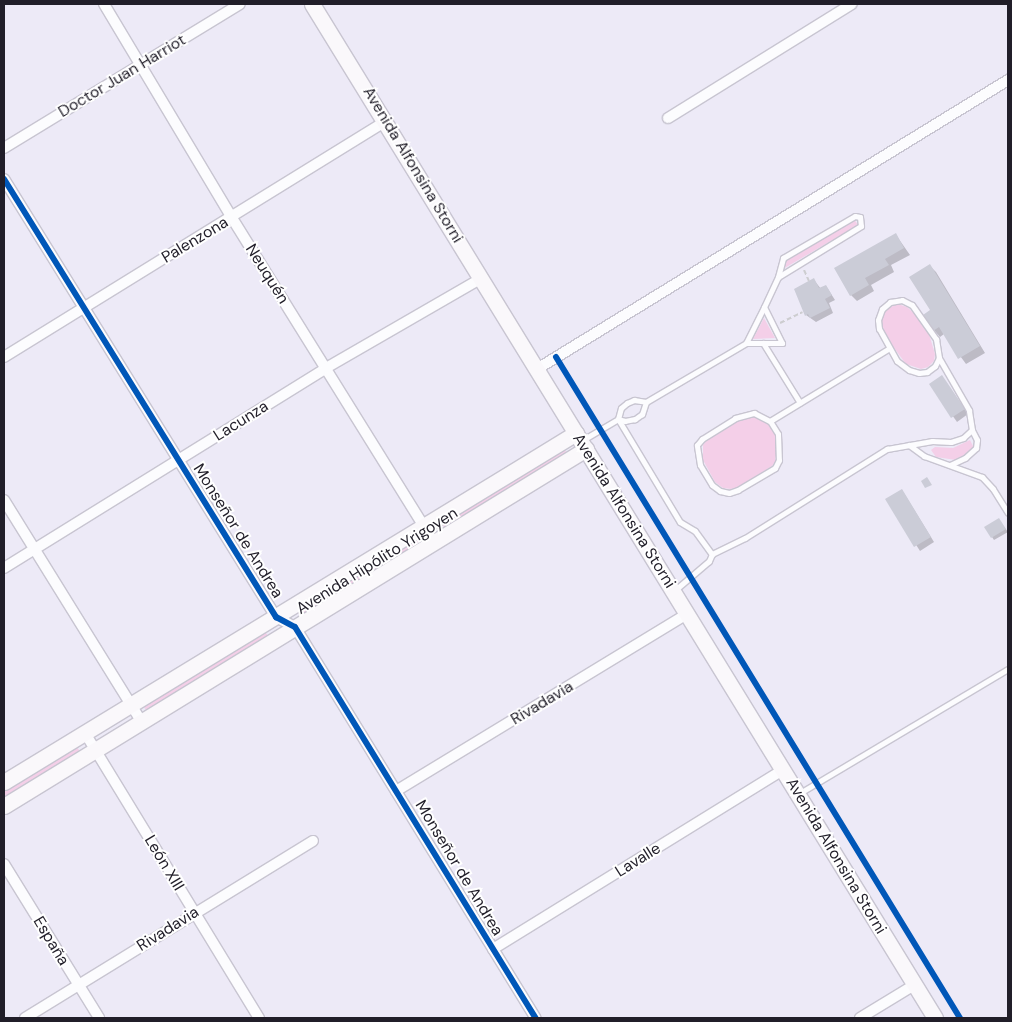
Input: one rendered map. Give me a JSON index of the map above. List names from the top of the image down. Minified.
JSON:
{"streets":{"main road":["Avenida Alfonsina Storni","Avenida Hipólito Yrigoyen"],"street":["Doctor Juan Harriot","Palenzona","Neuquén","Lacunza","Monseñor de Andrea","Rivadavia","Lavalle","León XIII","España"]},"crossings":[["Doctor Juan Harriot","Neuquén"],["Avenida Alfonsina Storni","Palenzona"],["Avenida Alfonsina Storni","Lacunza"],["Avenida Alfonsina Storni","Avenida Hipólito Yrigoyen"],["Avenida Alfonsina Storni","Rivadavia"],["Avenida Alfonsina Storni","Lavalle"],["Palenzona","Neuquén"],["Palenzona","Monseñor de Andrea"],["Neuquén","Lacunza"],["Neuquén","Avenida Hipólito Yrigoyen"],["Lacunza","Monseñor de Andrea"],["Monseñor de Andrea","Avenida Hipólito Yrigoyen"],["Monseñor de Andrea","Rivadavia"],["Monseñor de Andrea","Lavalle"],["Avenida Hipólito Yrigoyen","León XIII"],["Rivadavia","León XIII"],["Rivadavia","España"]]}
